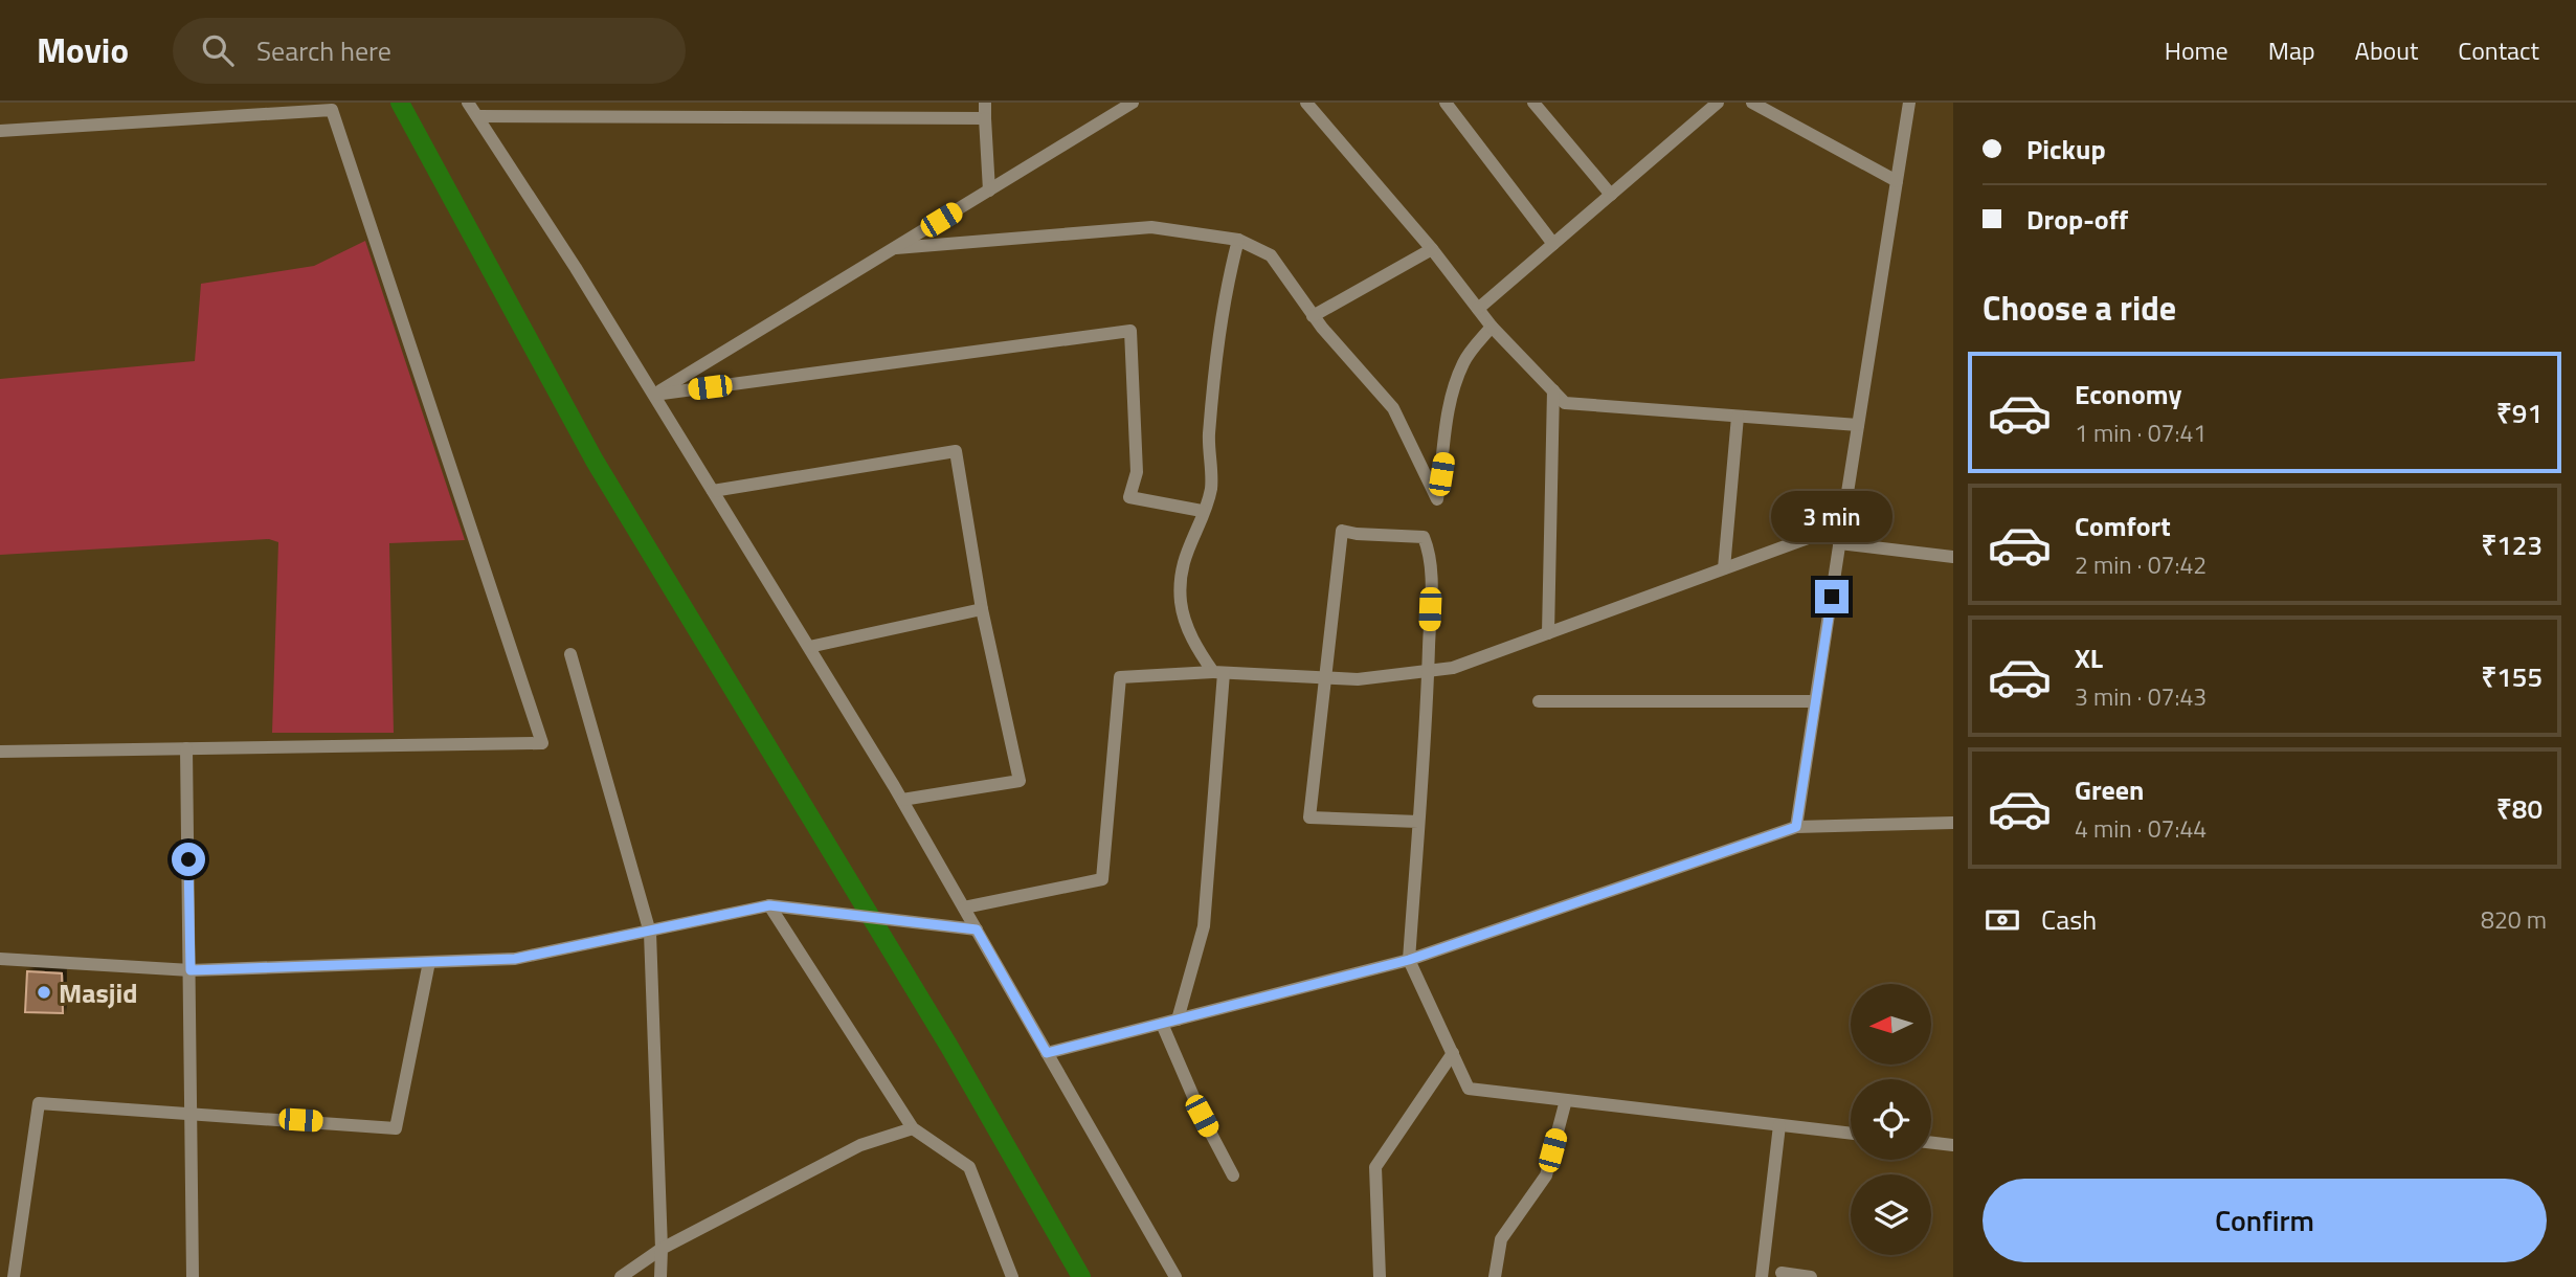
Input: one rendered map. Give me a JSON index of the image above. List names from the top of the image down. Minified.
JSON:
{"places":["Masjid"],"north":"left","page":{"header":"Movio","search":"Search here","nav":["Home","Map","About","Contact"],"banner":["Pickup","Drop-off"],"heading":"Choose a ride","list":[{"name":"Economy","note":"1 min · 07:41","value":"₹91"},{"name":"Comfort","note":"2 min · 07:42","value":"₹123"},{"name":"XL","note":"3 min · 07:43","value":"₹155"},{"name":"Green","note":"4 min · 07:44","value":"₹80"}],"bubble":"3 min","pay":["Cash","820 m"],"buttons":"Confirm"}}
